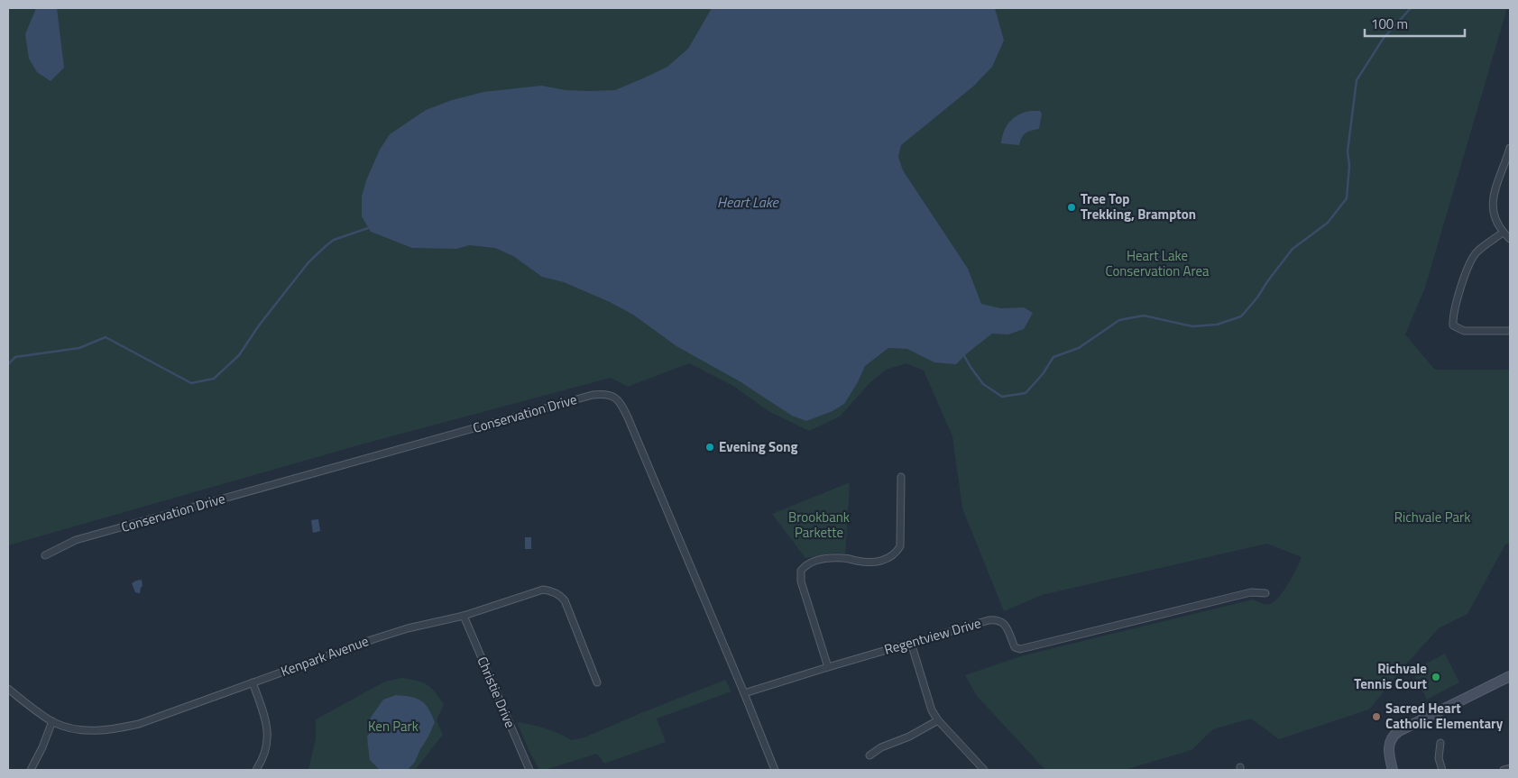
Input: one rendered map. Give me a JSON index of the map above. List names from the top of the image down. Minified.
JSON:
{"streets":{"street":["Conservation Drive","Regentview Drive","Kenpark Avenue","Christie Drive"]},"crossings":[["Conservation Drive","Regentview Drive"],["Kenpark Avenue","Christie Drive"]],"water":["Heart Lake"],"parks":["Heart Lake Conservation Area","Brookbank Parkette","Richvale Park","Ken Park"],"places":["Tree Top Trekking, Brampton","Evening Song","Richvale Tennis Court","Sacred Heart Catholic Elementary"],"scale_bar":"100 m"}
